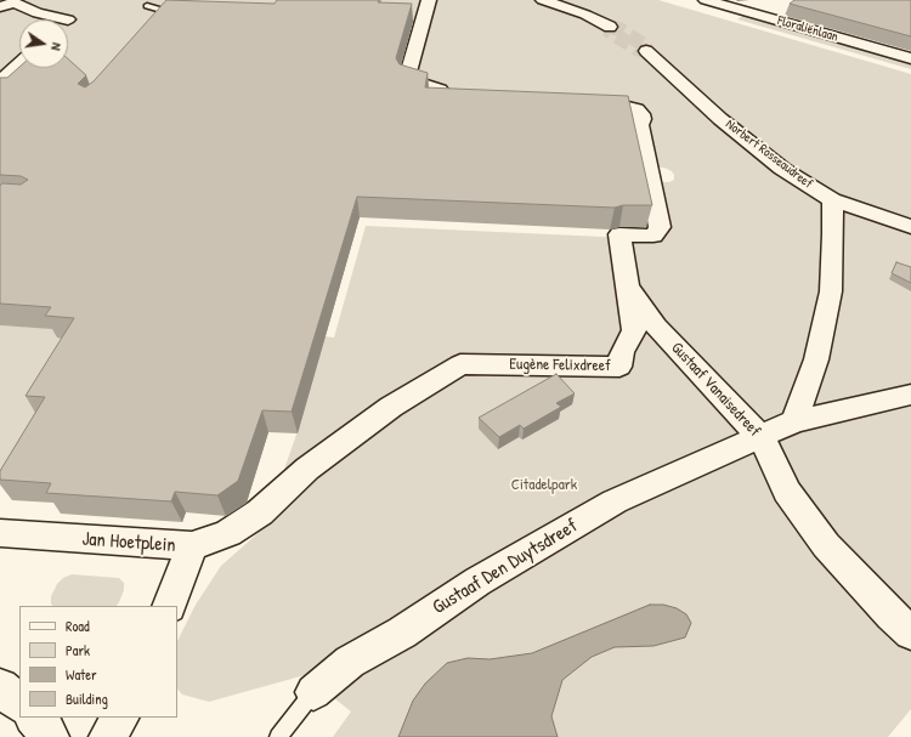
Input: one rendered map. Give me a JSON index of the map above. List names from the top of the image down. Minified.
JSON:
{"streets":{"street":["Floraliënlaan","Norbert Rosseaudreef","Eugène Felixdreef","Gustaaf Vanaisedreef","Jan Hoetplein","Gustaaf Den Duytsdreef"]},"crossings":[["Eugène Felixdreef","Gustaaf Vanaisedreef"],["Eugène Felixdreef","Jan Hoetplein"],["Gustaaf Vanaisedreef","Gustaaf Den Duytsdreef"]],"parks":["Citadelpark"],"legend":["Road","Park","Water","Building"],"north":"right"}
